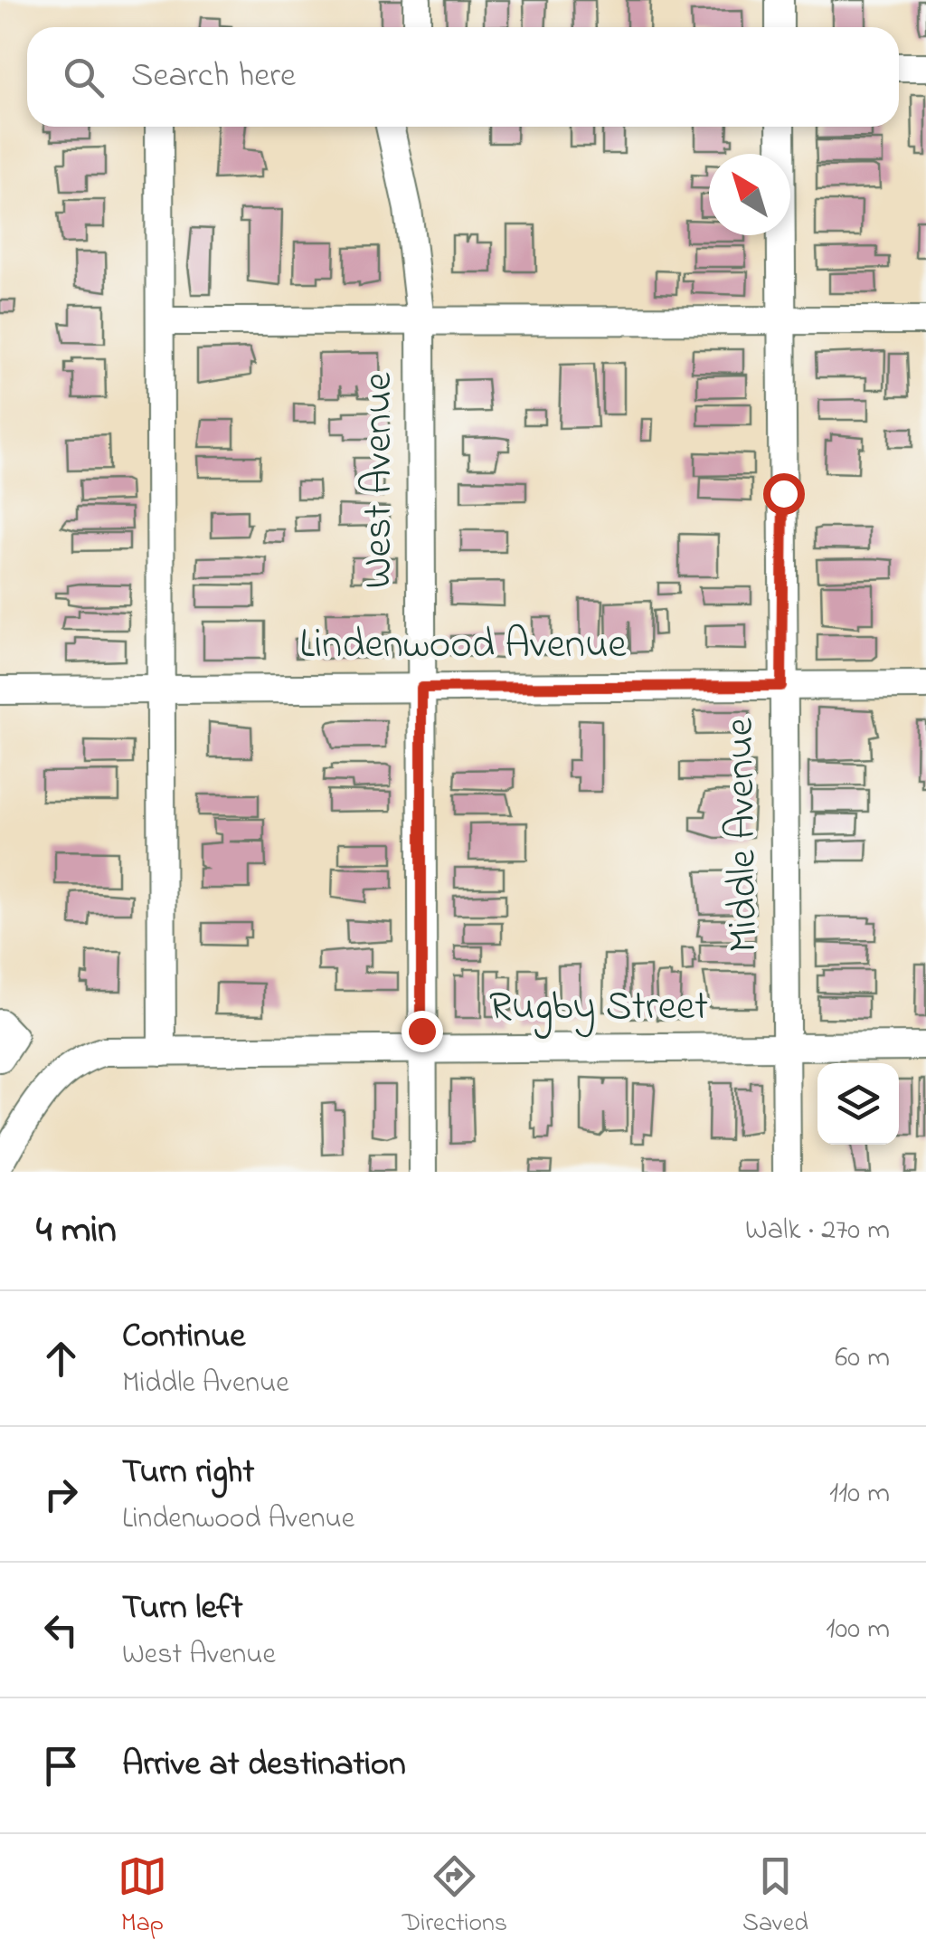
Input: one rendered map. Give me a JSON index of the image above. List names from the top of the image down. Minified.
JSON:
{"streets":{"street":["West Avenue","Lindenwood Avenue","Middle Avenue","Rugby Street"]},"crossings":[["West Avenue","Lindenwood Avenue"],["West Avenue","Rugby Street"],["Lindenwood Avenue","Middle Avenue"],["Middle Avenue","Rugby Street"]],"north":"top left","page":{"search":"Search here","heading":["4 min","Walk · 270 m"],"list":[["Continue","Middle Avenue","60 m"],["Turn right","Lindenwood Avenue","110 m"],["Turn left","West Avenue","100 m"],"Arrive at destination"],"nav":["Map","Directions","Saved"]}}
